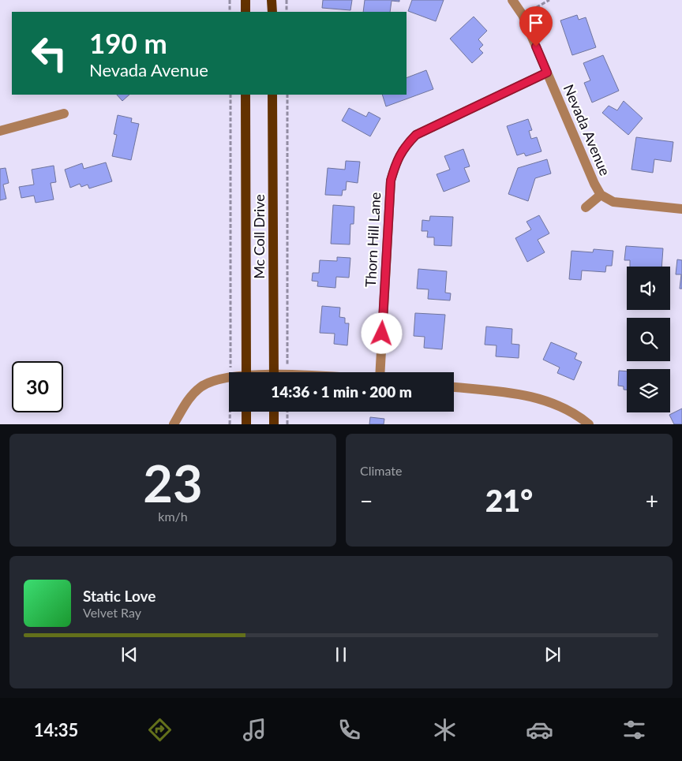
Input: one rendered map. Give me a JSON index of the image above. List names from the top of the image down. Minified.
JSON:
{"streets":{"main road":["Mc Coll Drive"],"street":["Nevada Avenue","Thorn Hill Lane"]},"crossings":[["Nevada Avenue","Thorn Hill Lane"]],"page":{"turn":["190 m","Nevada Avenue"],"limit":"30","trip":"14:36 · 1 min · 200 m","tile":[["23","km/h"],"Climate"],"heat":["−","21°","+"],"song":["Static Love","Velvet Ray"],"tabs":"14:35"}}
